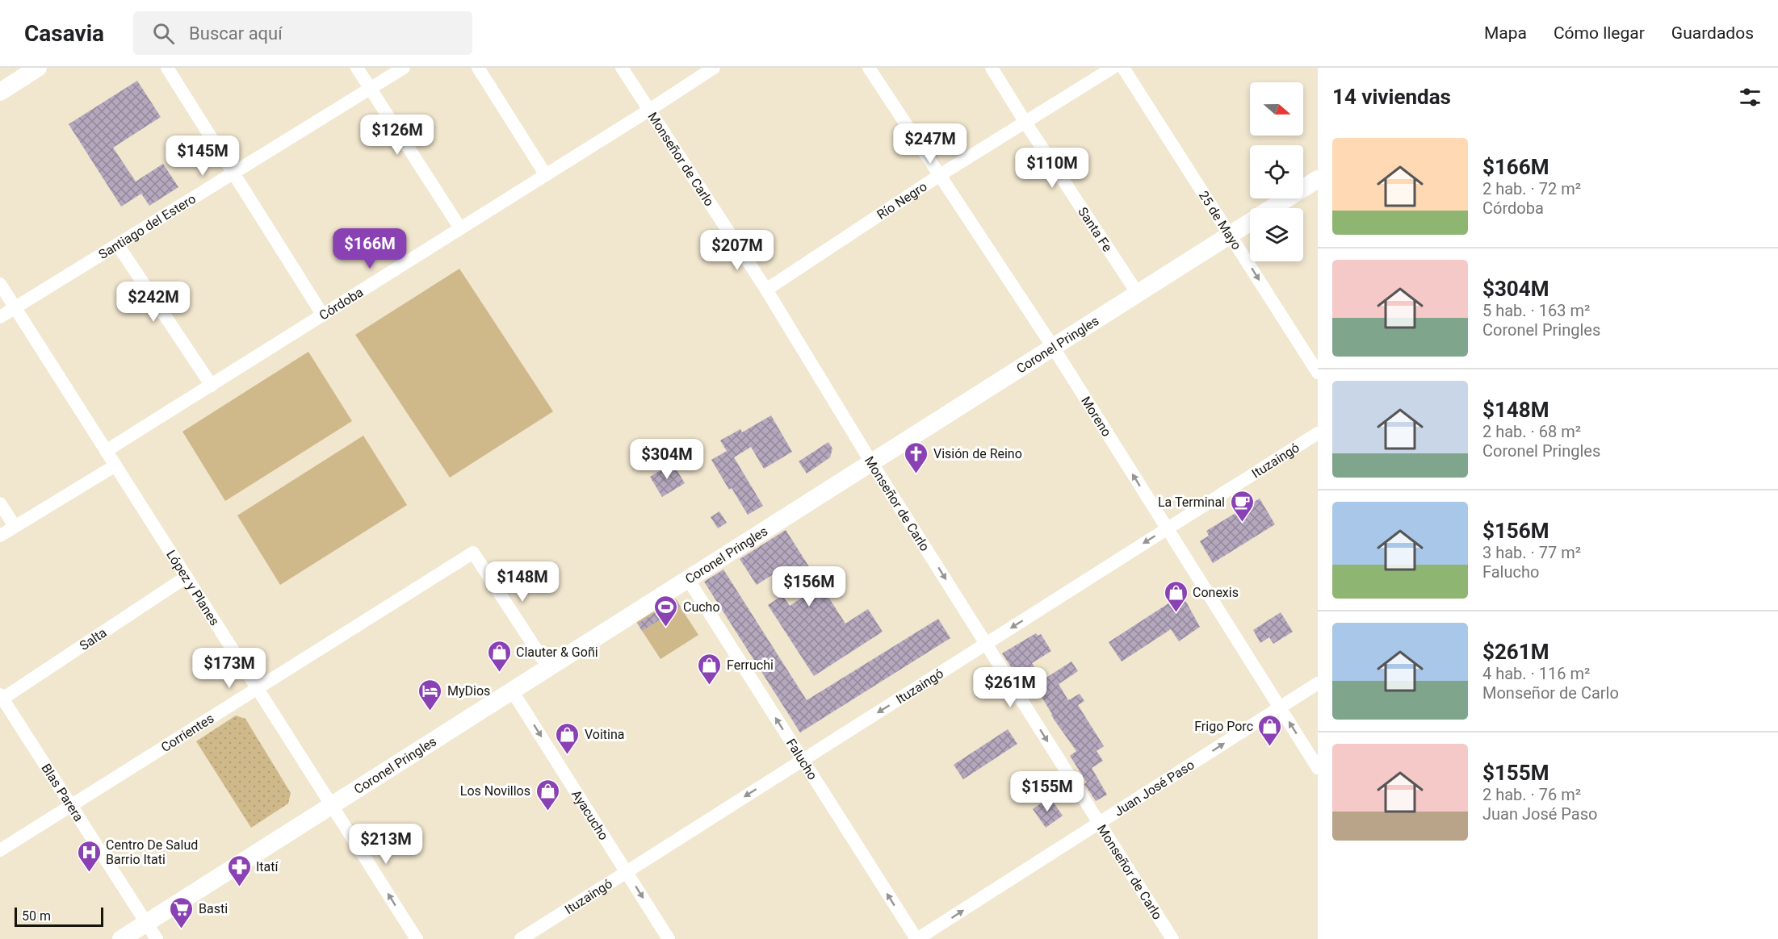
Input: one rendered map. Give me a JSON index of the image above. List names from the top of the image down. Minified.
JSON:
{"streets":{"main road":["Coronel Pringles"],"street":["Monseñor de Carlo","Río Negro","25 de Mayo","Santiago del Estero","Santa Fe","Córdoba","Moreno","Ituzaingó","López y Planes","Salta","Corrientes","Falucho","Juan José Paso","Blas Parera","Ayacucho"]},"crossings":[["Monseñor de Carlo","Río Negro"],["Monseñor de Carlo","Córdoba"],["Monseñor de Carlo","Coronel Pringles"],["Monseñor de Carlo","Ituzaingó"],["Monseñor de Carlo","Juan José Paso"],["Río Negro","Santa Fe"],["Río Negro","Moreno"],["25 de Mayo","Coronel Pringles"],["Santiago del Estero","López y Planes"],["Santa Fe","Coronel Pringles"],["Córdoba","López y Planes"],["Coronel Pringles","Moreno"],["Coronel Pringles","López y Planes"],["Coronel Pringles","Corrientes"],["Coronel Pringles","Falucho"],["Coronel Pringles","Blas Parera"],["Coronel Pringles","Ayacucho"],["Moreno","Ituzaingó"],["Moreno","Juan José Paso"],["Ituzaingó","Falucho"],["Ituzaingó","Ayacucho"],["López y Planes","Salta"],["López y Planes","Corrientes"],["Salta","Blas Parera"],["Corrientes","Blas Parera"],["Falucho","Juan José Paso"]],"one_way":["Monseñor de Carlo","25 de Mayo","Ituzaingó","Falucho","Juan José Paso","Ayacucho"],"places":{"church":["Visión de Reino"],"cafe":["La Terminal"],"shop":["Conexis","Clauter & Goñi","Ferruchi","Frigo Porc","Voitina","Los Novillos"],"sports":["Cucho"],"hotel":["MyDios"],"hospital":["Centro De Salud Barrio Itati"],"pharmacy":["Itatí"],"supermarket":["Basti"]},"scale_bar":"50 m","north":"right","page":{"header":"Casavia","search":"Buscar aquí","nav":["Mapa","Cómo llegar","Guardados"],"heading":"14 viviendas","price":["$126M","$247M","$145M","$110M","$166M","$207M","$242M","$304M","$148M","$156M","$173M","$261M","$155M","$213M"],"list":[{"name":"$166M","note":"2 hab. · 72 m² · Córdoba"},{"name":"$304M","note":"5 hab. · 163 m² · Coronel Pringles"},{"name":"$148M","note":"2 hab. · 68 m² · Coronel Pringles"},{"name":"$156M","note":"3 hab. · 77 m² · Falucho"},{"name":"$261M","note":"4 hab. · 116 m² · Monseñor de Carlo"},{"name":"$155M","note":"2 hab. · 76 m² · Juan José Paso"}],"scale":"50 m"}}
